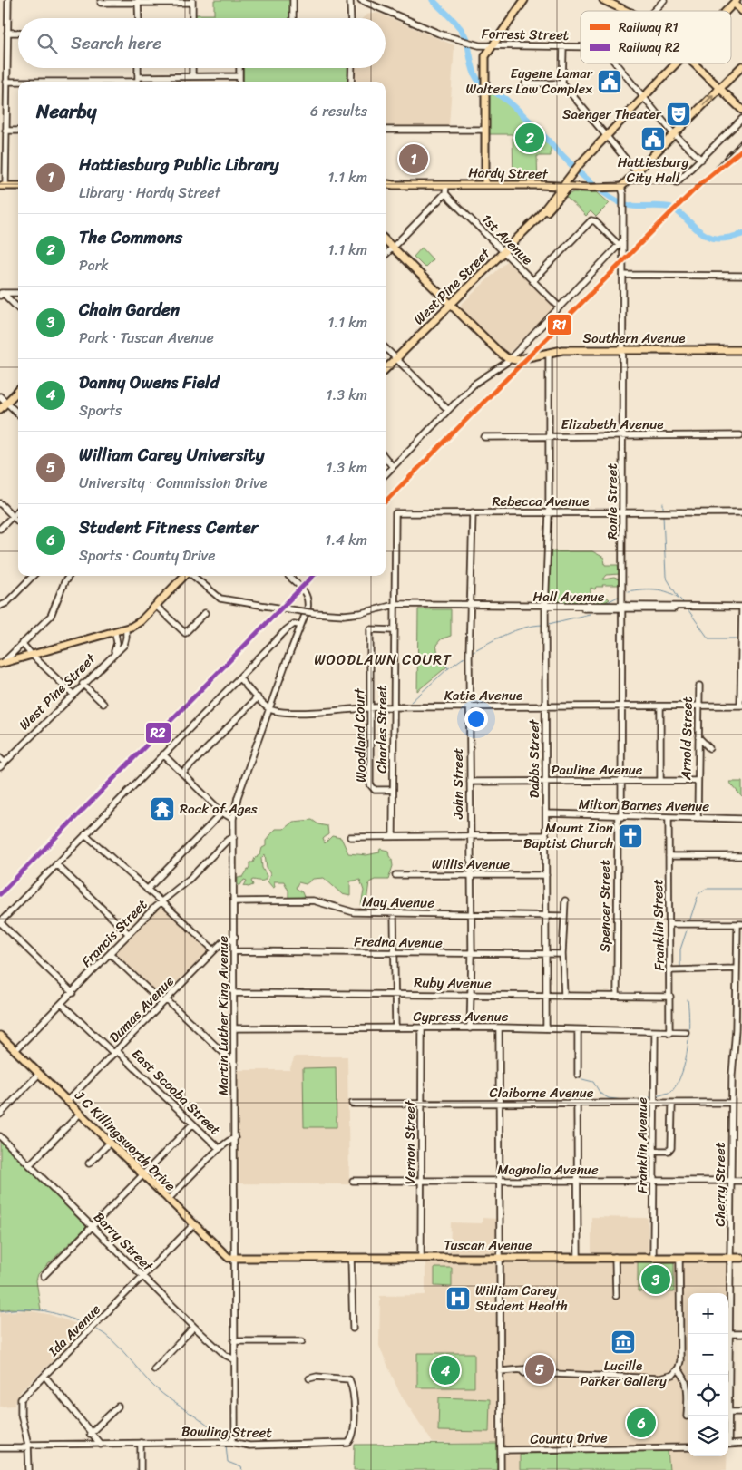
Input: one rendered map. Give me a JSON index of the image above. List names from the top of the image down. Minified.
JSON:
{"streets":{"main road":["Hardy Street","West Pine Street","Southern Avenue","J C Killingsworth Drive","Tuscan Avenue"],"street":["Forrest Street","1st Avenue","Elizabeth Avenue","Rebecca Avenue","Ronie Street","Hall Avenue","Katie Avenue","Charles Street","Woodland Court","Arnold Street","Dabbs Street","Pauline Avenue","John Street","Milton Barnes Avenue","Willis Avenue","May Avenue","Spencer Street","Franklin Street","Francis Street","Fredna Avenue","Ruby Avenue","Dumas Avenue","Martin Luther King Avenue","Cypress Avenue","East Scooba Street","Claiborne Avenue","Vernon Street","Franklin Avenue","Magnolia Avenue","Cherry Street","Barry Street","Ida Avenue","Bowling Street","County Drive"]},"crossings":[["Hardy Street","West Pine Street"],["Hardy Street","Ronie Street"],["1st Avenue","West Pine Street"],["Southern Avenue","Ronie Street"],["Southern Avenue","Dabbs Street"],["Elizabeth Avenue","Ronie Street"],["Elizabeth Avenue","Dabbs Street"],["Rebecca Avenue","Ronie Street"],["Rebecca Avenue","Charles Street"],["Rebecca Avenue","Dabbs Street"],["Rebecca Avenue","John Street"],["Ronie Street","Hall Avenue"],["Ronie Street","Katie Avenue"],["Ronie Street","Pauline Avenue"],["Ronie Street","Milton Barnes Avenue"],["Ronie Street","Spencer Street"],["Hall Avenue","Charles Street"],["Hall Avenue","Dabbs Street"],["Hall Avenue","John Street"],["Katie Avenue","Charles Street"],["Katie Avenue","Woodland Court"],["Katie Avenue","Arnold Street"],["Katie Avenue","Dabbs Street"],["Katie Avenue","John Street"],["Katie Avenue","Martin Luther King Avenue"],["Charles Street","Woodland Court"],["Arnold Street","Pauline Avenue"],["Arnold Street","Milton Barnes Avenue"],["Dabbs Street","Pauline Avenue"],["Dabbs Street","Milton Barnes Avenue"],["Dabbs Street","Willis Avenue"],["Dabbs Street","May Avenue"],["Dabbs Street","Fredna Avenue"],["Dabbs Street","Ruby Avenue"],["Dabbs Street","Cypress Avenue"],["Pauline Avenue","John Street"],["John Street","Willis Avenue"],["John Street","May Avenue"],["John Street","Fredna Avenue"],["John Street","Ruby Avenue"],["John Street","Cypress Avenue"],["Milton Barnes Avenue","Spencer Street"],["Milton Barnes Avenue","Franklin Street"],["May Avenue","Martin Luther King Avenue"],["Spencer Street","Ruby Avenue"],["Franklin Street","Ruby Avenue"],["Franklin Street","Cypress Avenue"],["Francis Street","Martin Luther King Avenue"],["Francis Street","East Scooba Street"],["Francis Street","J C Killingsworth Drive"],["Fredna Avenue","Martin Luther King Avenue"],["Ruby Avenue","Martin Luther King Avenue"],["Dumas Avenue","Martin Luther King Avenue"],["Dumas Avenue","East Scooba Street"],["Dumas Avenue","J C Killingsworth Drive"],["Martin Luther King Avenue","Cypress Avenue"],["Martin Luther King Avenue","J C Killingsworth Drive"],["Martin Luther King Avenue","Barry Street"],["Martin Luther King Avenue","Tuscan Avenue"],["Martin Luther King Avenue","Bowling Street"],["Cypress Avenue","Vernon Street"],["Cypress Avenue","Franklin Avenue"],["Claiborne Avenue","Vernon Street"],["Claiborne Avenue","Franklin Avenue"],["Claiborne Avenue","Cherry Street"],["J C Killingsworth Drive","Tuscan Avenue"],["J C Killingsworth Drive","Ida Avenue"],["Vernon Street","Magnolia Avenue"],["Vernon Street","Tuscan Avenue"],["Franklin Avenue","Magnolia Avenue"],["Franklin Avenue","Tuscan Avenue"],["Magnolia Avenue","Cherry Street"],["Cherry Street","Tuscan Avenue"],["Barry Street","Ida Avenue"],["Ida Avenue","Bowling Street"]],"districts":["WOODLAWN COURT"],"places":{"public building":["Eugene Lamar Walters Law Complex","Hattiesburg City Hall"],"theatre":["Saenger Theater"],"temple":["Rock of Ages"],"church":["Mount Zion Baptist Church"],"hospital":["William Carey Student Health"],"museum":["Lucille Parker Gallery"]},"lines":["rail line R1","rail line R2"],"legend":["Railway R1","Railway R2"],"page":{"search":"Search here","heading":["Nearby","6 results"],"pins":["2","1","3","5","4","6"],"list":[{"mark":"1","name":"Hattiesburg Public Library","note":"Library · Hardy Street","value":"1.1 km"},{"mark":"2","name":"The Commons","note":"Park","value":"1.1 km"},{"mark":"3","name":"Chain Garden","note":"Park · Tuscan Avenue","value":"1.1 km"},{"mark":"4","name":"Danny Owens Field","note":"Sports","value":"1.3 km"},{"mark":"5","name":"William Carey University","note":"University · Commission Drive","value":"1.3 km"},{"mark":"6","name":"Student Fitness Center","note":"Sports · County Drive","value":"1.4 km"}],"map_buttons":["+","−"]}}
